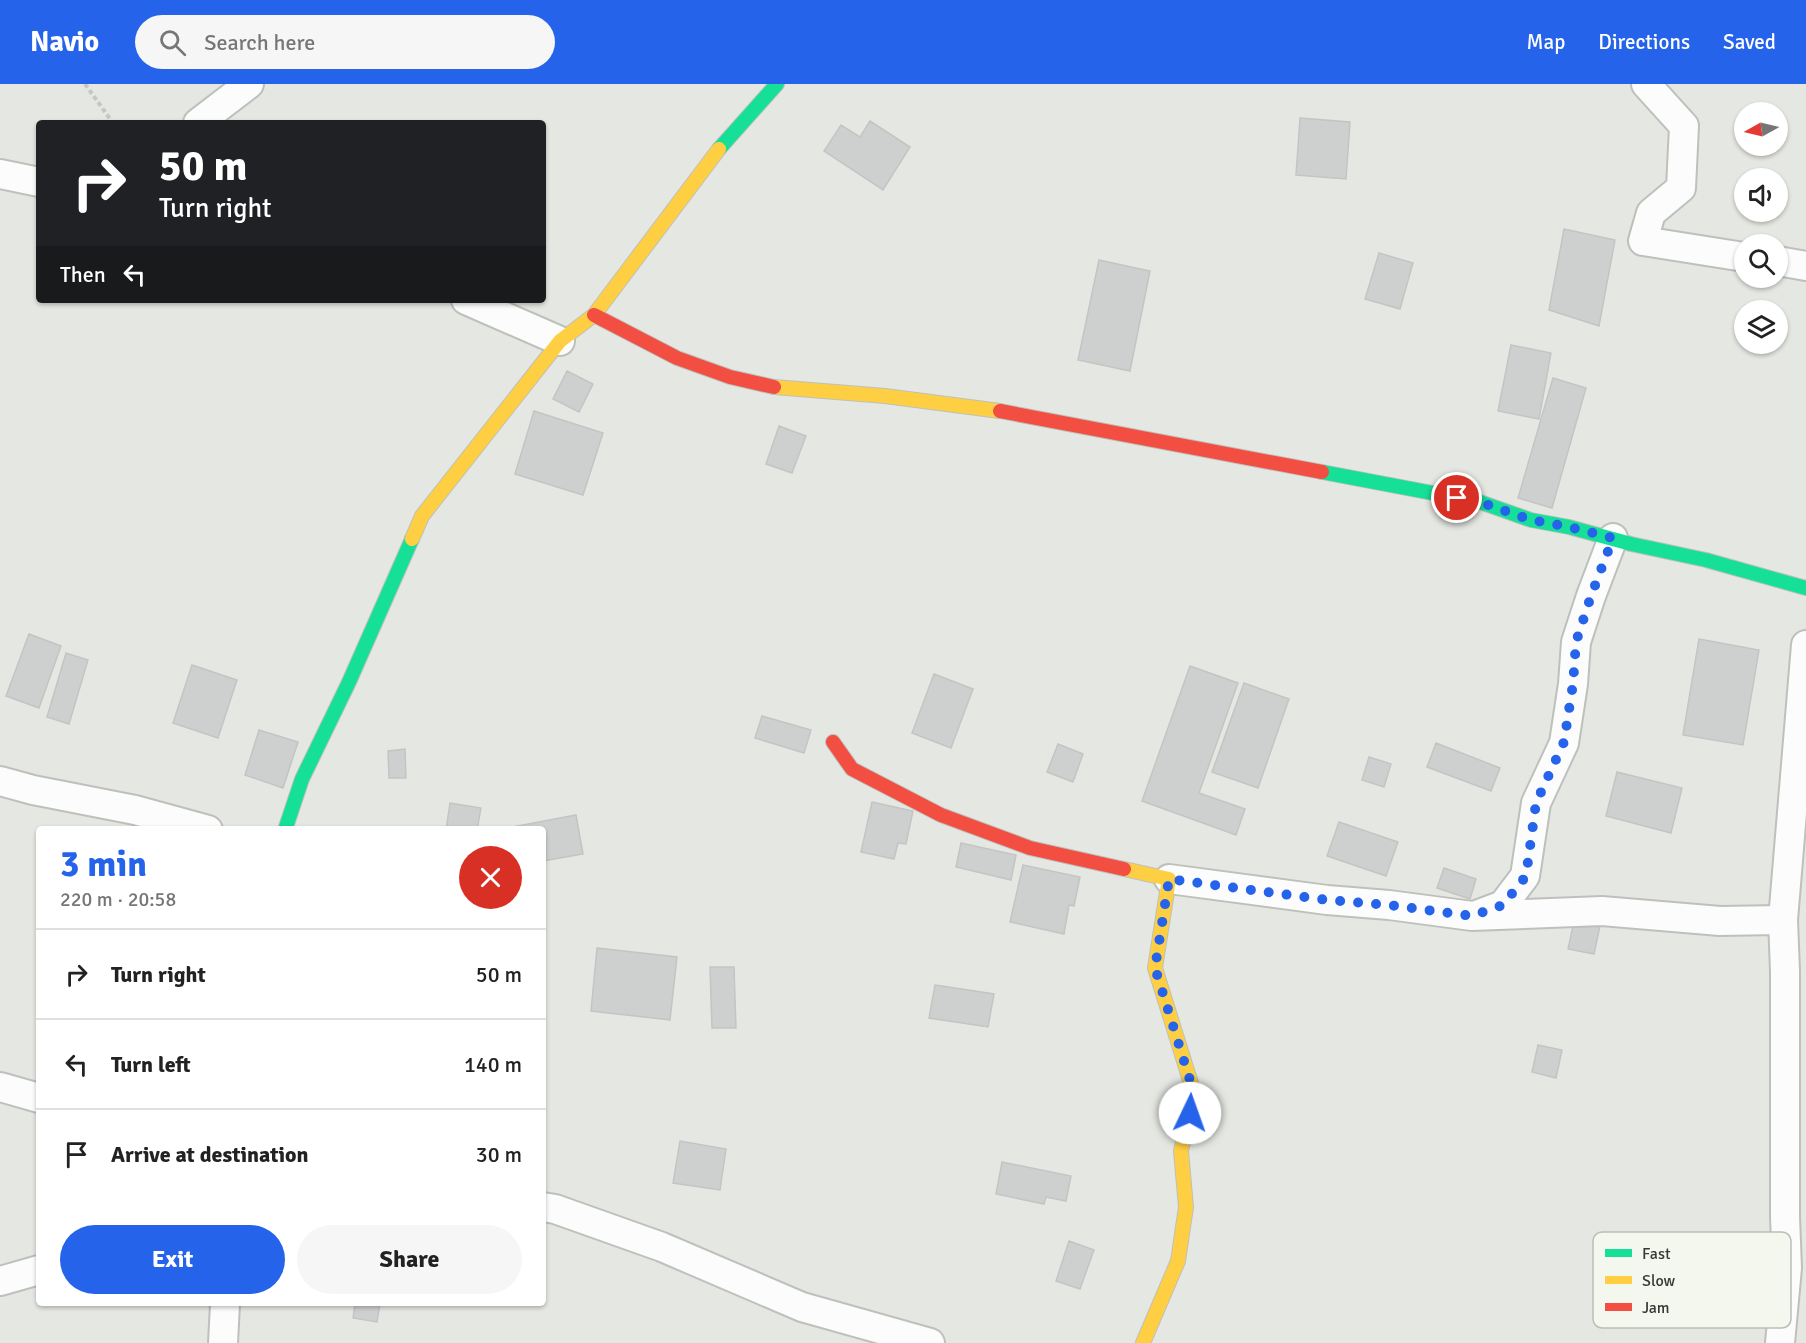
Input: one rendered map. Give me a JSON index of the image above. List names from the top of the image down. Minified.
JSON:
{"legend":["Fast","Slow","Jam"],"north":"left","page":{"header":"Navio","search":"Search here","nav":["Map","Directions","Saved"],"turn":["50 m","Turn right"],"then":"Then","heading":["3 min","220 m · 20:58"],"list":[{"name":"Turn right","value":"50 m"},{"name":"Turn left","value":"140 m"},{"name":"Arrive at destination","value":"30 m"}],"buttons":["Exit","Share"]}}
